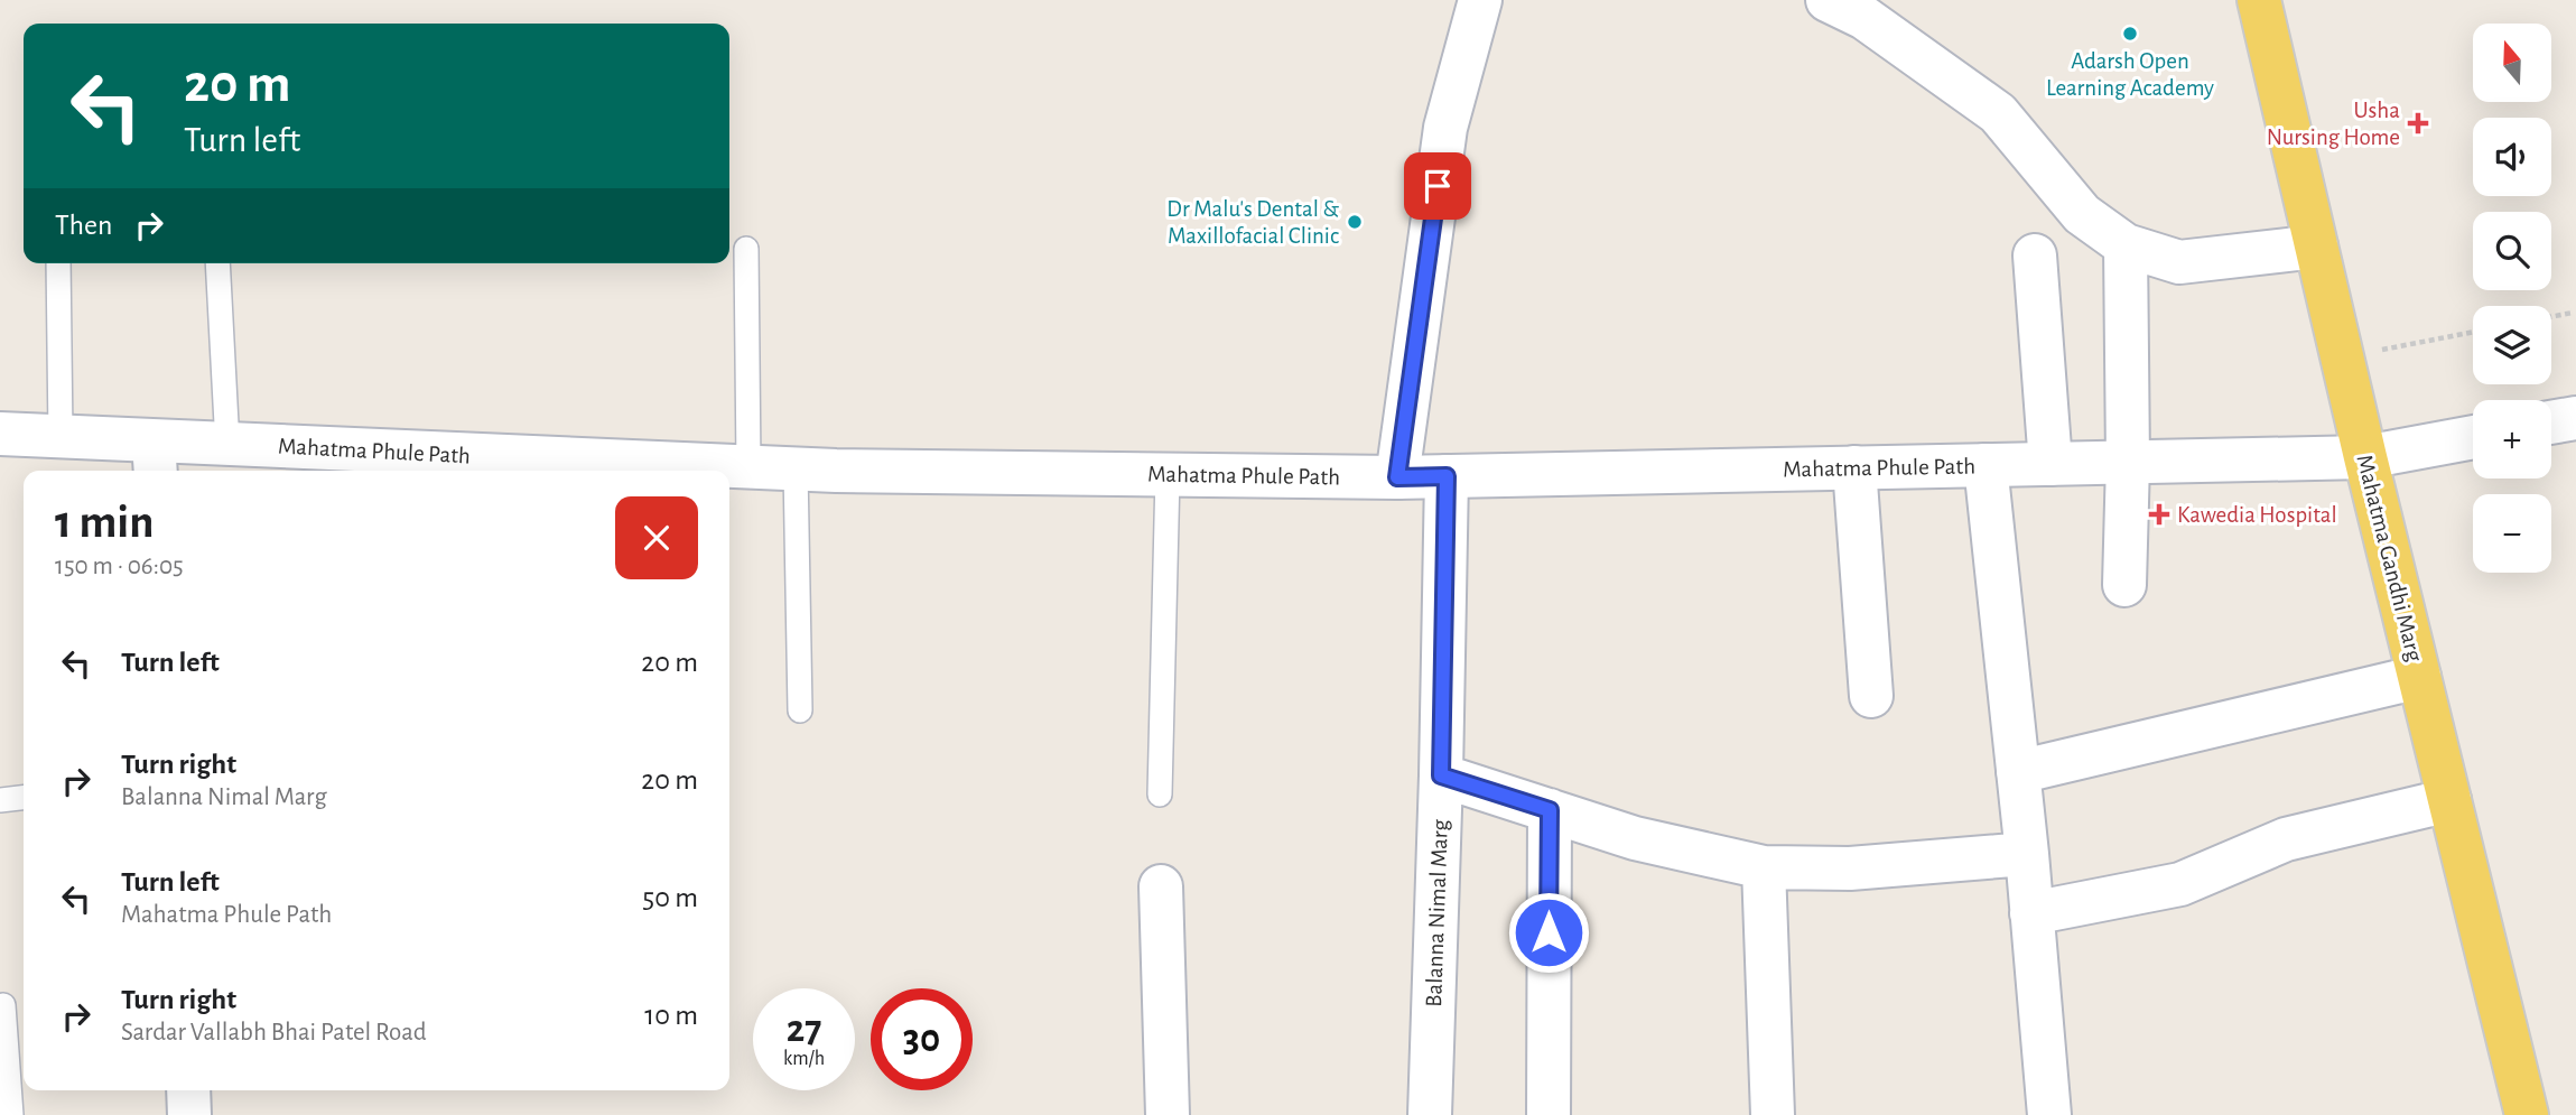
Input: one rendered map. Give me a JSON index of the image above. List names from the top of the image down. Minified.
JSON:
{"streets":{"main road":["Mahatma Gandhi Marg"],"street":["Mahatma Phule Path","Balanna Nimal Marg"]},"crossings":[["Mahatma Phule Path","Mahatma Gandhi Marg"],["Mahatma Phule Path","Balanna Nimal Marg"]],"places":{"other":["Adarsh Open Learning Academy","Dr Malu's Dental & Maxillofacial Clinic"],"health":["Usha Nursing Home","Kawedia Hospital"]},"north":"top","page":{"map_buttons":["+","−"],"turn":["20 m","Turn left"],"then":"Then","heading":["1 min","150 m · 06:05"],"list":[{"name":"Turn left","value":"20 m"},{"name":"Turn right","note":"Balanna Nimal Marg","value":"20 m"},{"name":"Turn left","note":"Mahatma Phule Path","value":"50 m"},{"name":"Turn right","note":"Sardar Vallabh Bhai Patel Road","value":"10 m"}],"speed":"27 km/h","limit":"30"}}
